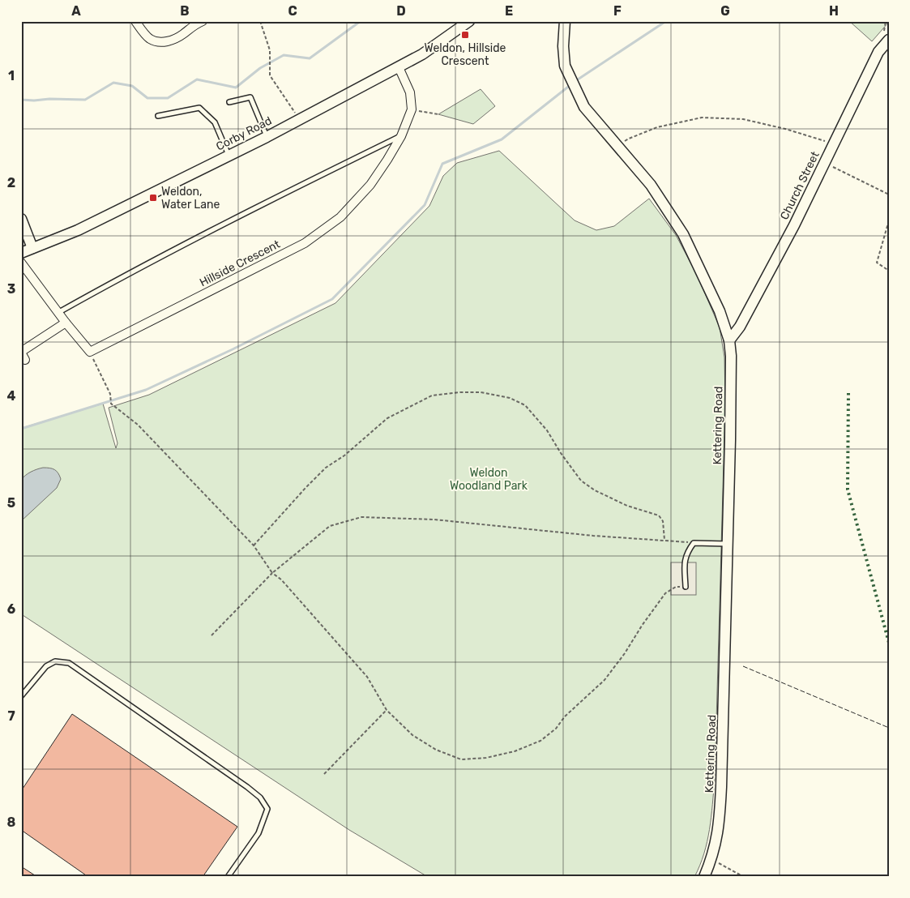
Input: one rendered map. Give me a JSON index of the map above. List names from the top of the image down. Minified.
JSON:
{"streets":{"street":["Corby Road","Church Street","Hillside Crescent","Kettering Road"]},"crossings":[["Corby Road","Hillside Crescent"],["Church Street","Kettering Road"]],"parks":["Weldon Woodland Park"],"places":{"transit":["Weldon, Hillside Crescent","Weldon, Water Lane"]},"grid":{"columns":["A","B","C","D","E","F","G","H"],"rows":["1","2","3","4","5","6","7","8"]}}
